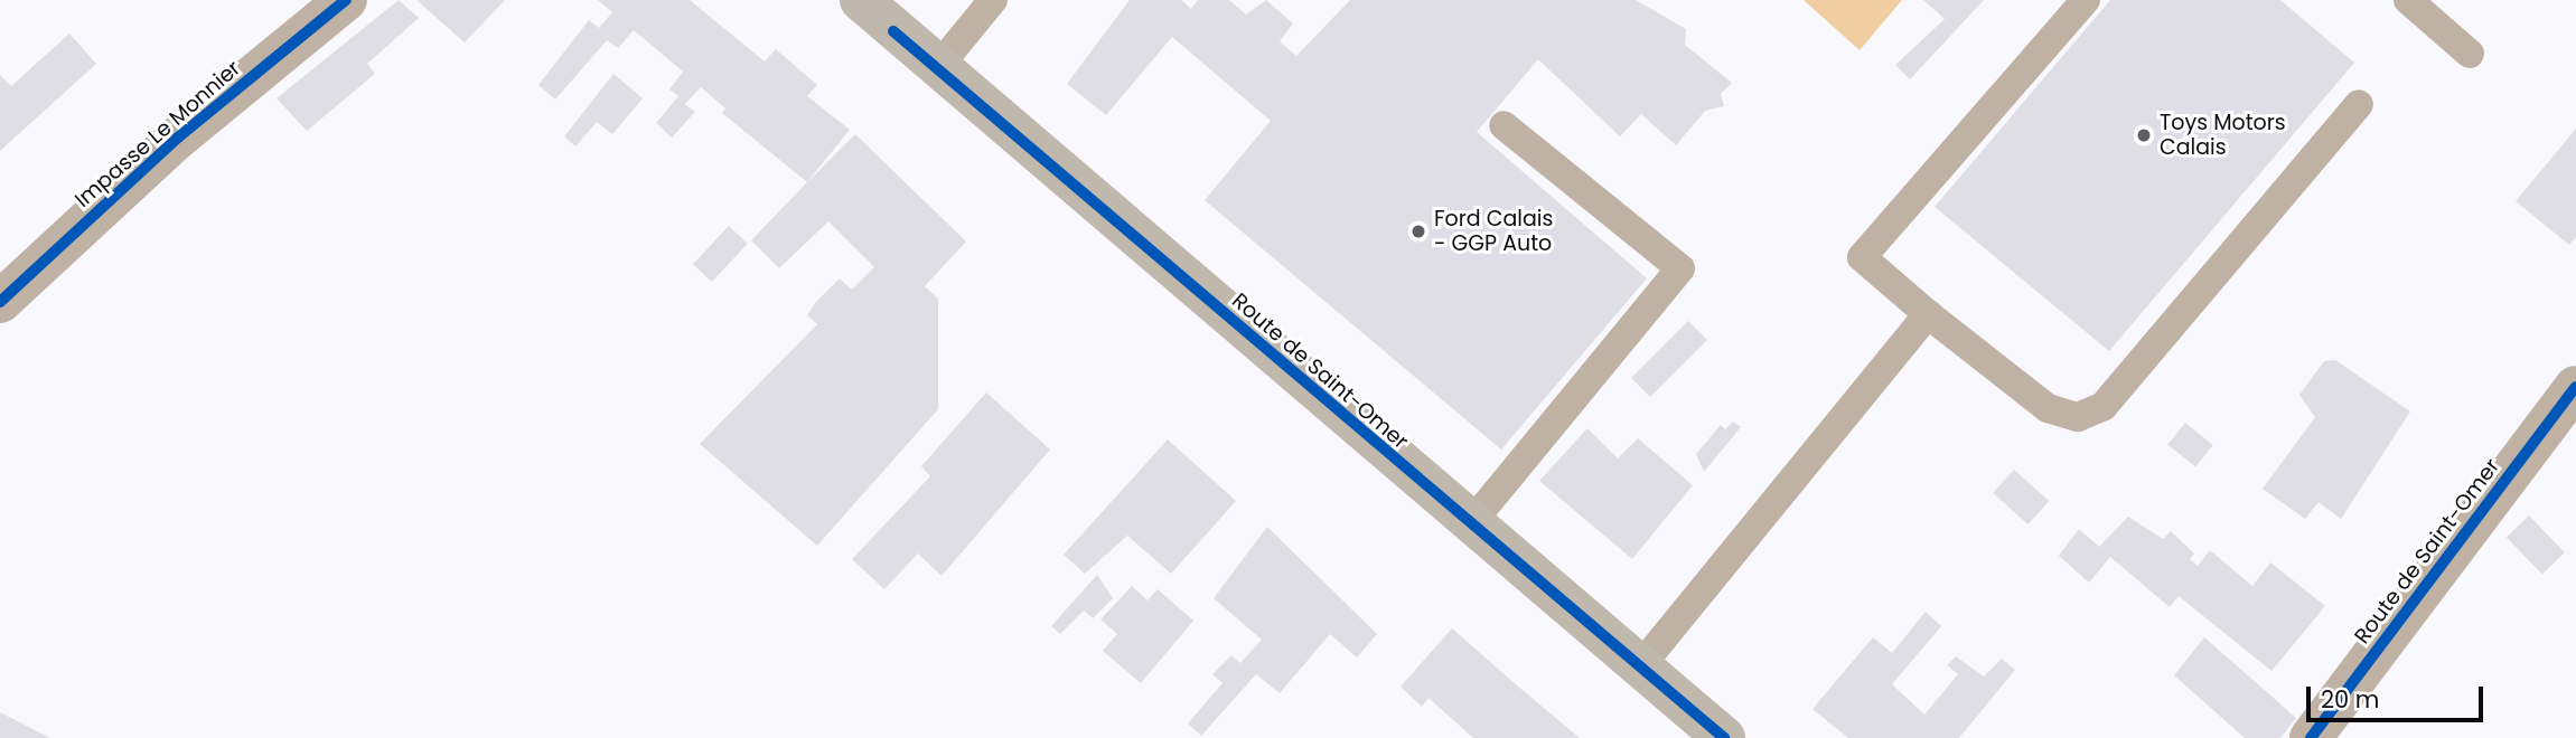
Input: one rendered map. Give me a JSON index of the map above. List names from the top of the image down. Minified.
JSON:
{"streets":{"main road":["Route de Saint-Omer"],"street":["Impasse Le Monnier"]},"places":["Toys Motors Calais","Ford Calais - GGP Auto"],"scale_bar":"20 m"}
